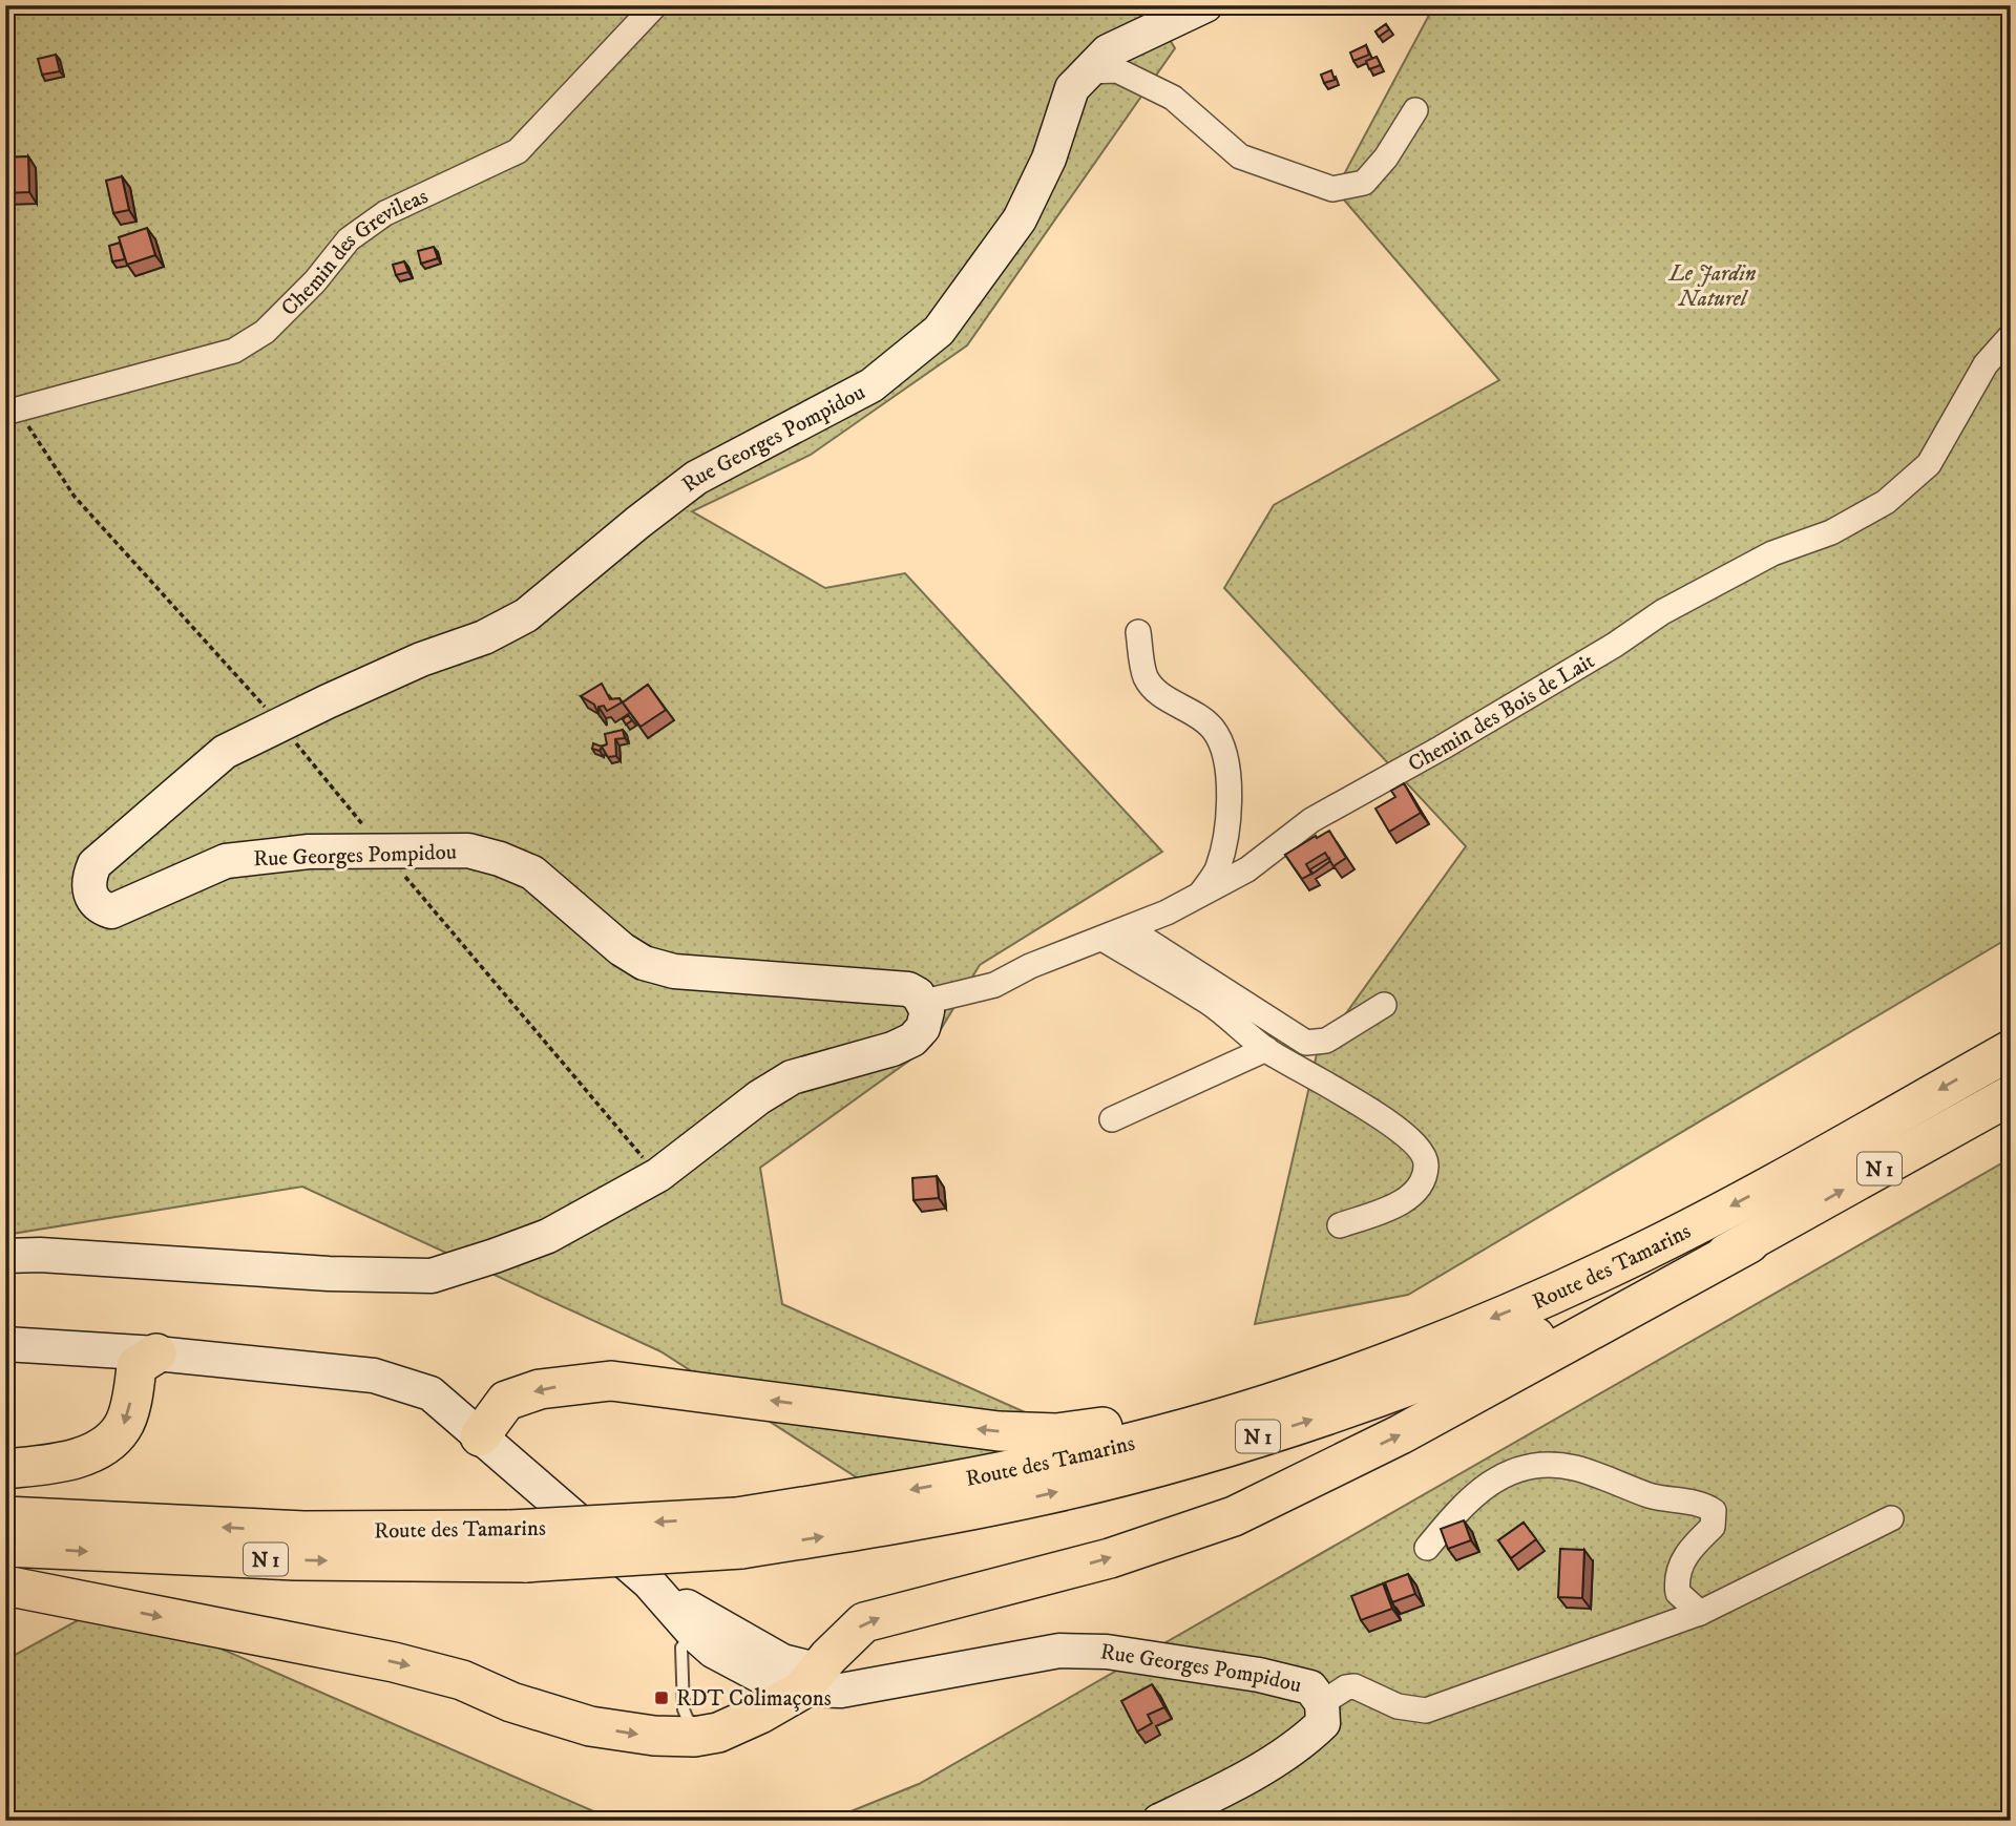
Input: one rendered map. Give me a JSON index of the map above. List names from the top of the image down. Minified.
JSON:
{"streets":{"highway":["N 1","Route des Tamarins"],"main road":["Rue Georges Pompidou"],"street":["Chemin des Grevileas","Chemin des Bois de Lait"]},"crossings":[["Rue Georges Pompidou","Chemin des Bois de Lait"]],"parks":["Le Jardin Naturel"],"places":{"transit":["RDT Colimaçons"]}}
